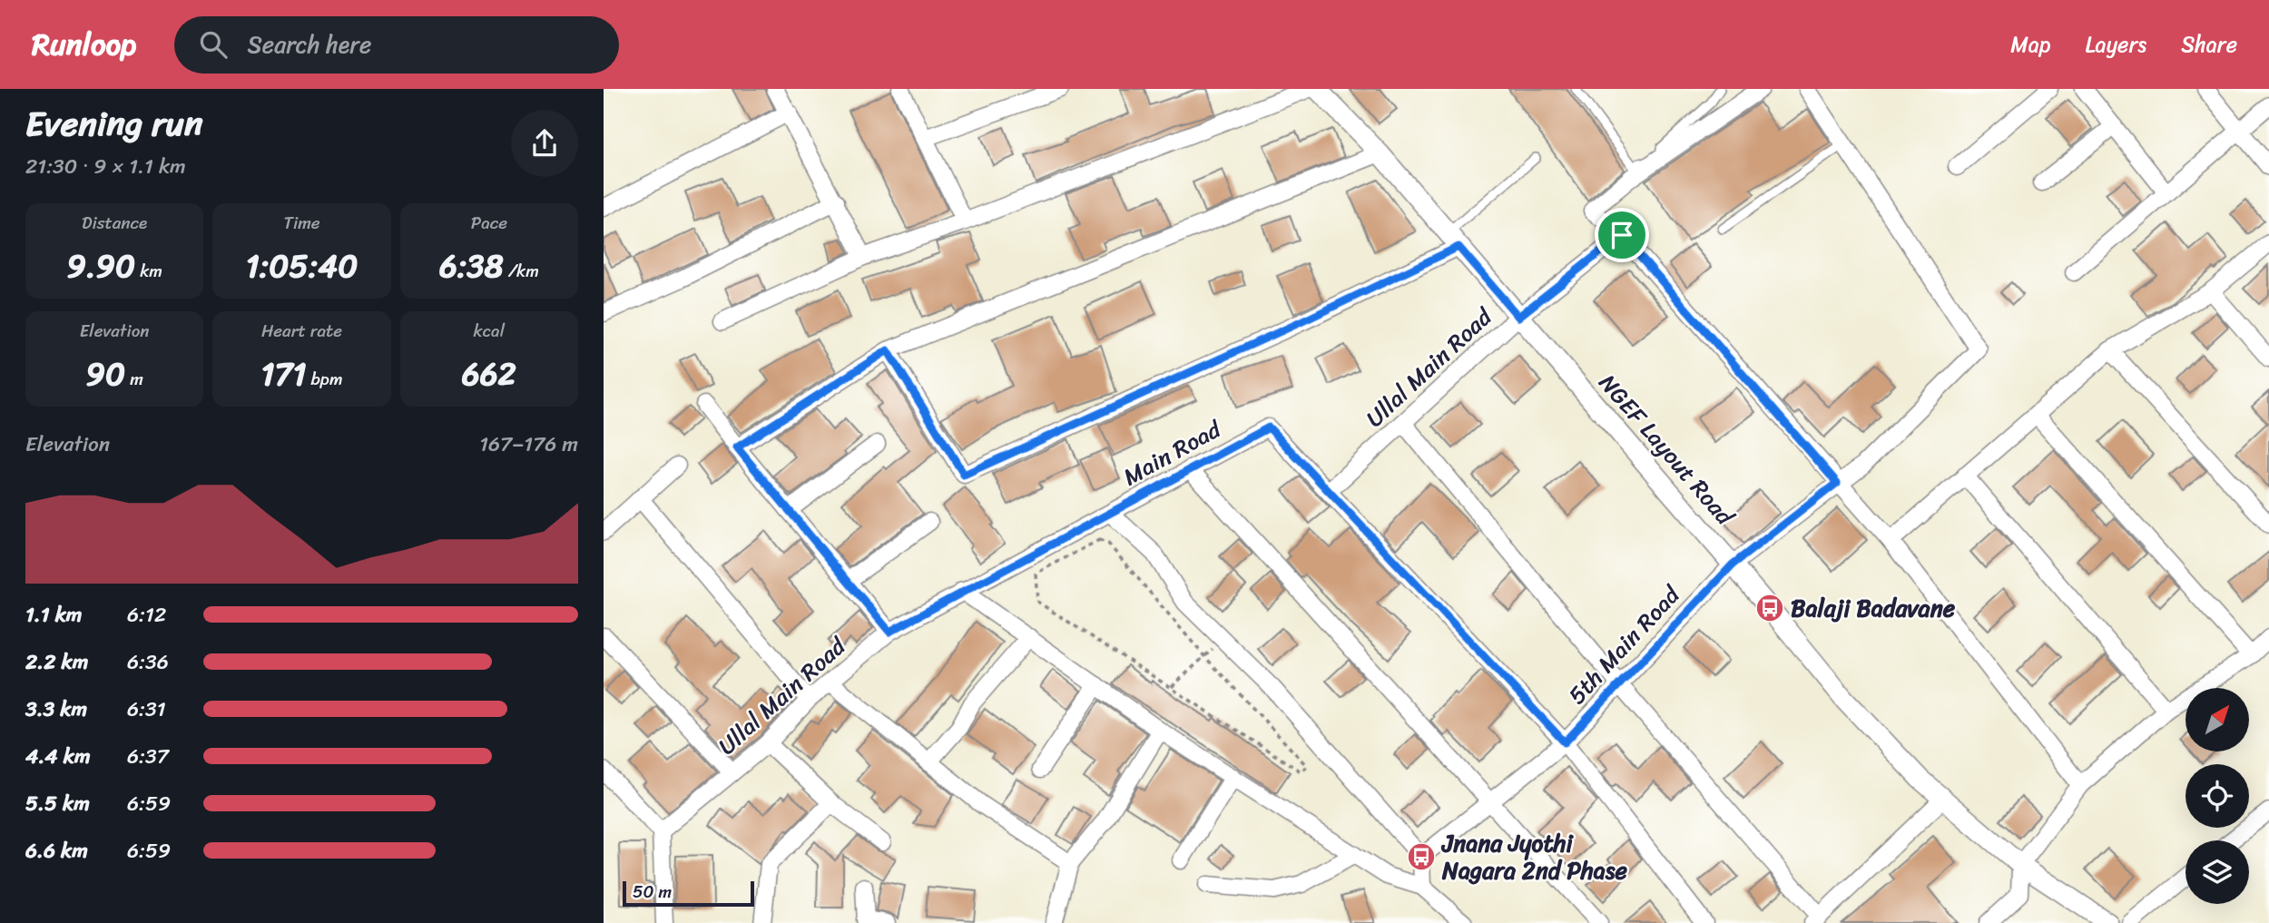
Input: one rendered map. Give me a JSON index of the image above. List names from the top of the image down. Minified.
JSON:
{"streets":{"street":["Ullal Main Road","NGEF Layout Road","Main Road","5th Main Road"]},"crossings":[["Ullal Main Road","NGEF Layout Road"],["Ullal Main Road","Main Road"],["NGEF Layout Road","5th Main Road"]],"places":{"bus stop":["Balaji Badavane","Jnana Jyothi Nagara 2nd Phase"]},"scale_bar":"50 m","north":"top right","page":{"header":"Runloop","search":"Search here","nav":["Map","Layers","Share"],"heading":["Evening run","21:30 · 9 × 1.1 km"],"stats":[["Distance","9.90 km"],["Time","1:05:40"],["Pace","6:38 /km"],["Elevation","90 m"],["Heart rate","171 bpm"],["kcal","662"]],"chart":["Elevation","167–176 m"],"list":[{"name":"1.1 km","note":"6:12"},{"name":"2.2 km","note":"6:36"},{"name":"3.3 km","note":"6:31"},{"name":"4.4 km","note":"6:37"},{"name":"5.5 km","note":"6:59"},{"name":"6.6 km","note":"6:59"}],"scale":"50 m"}}
